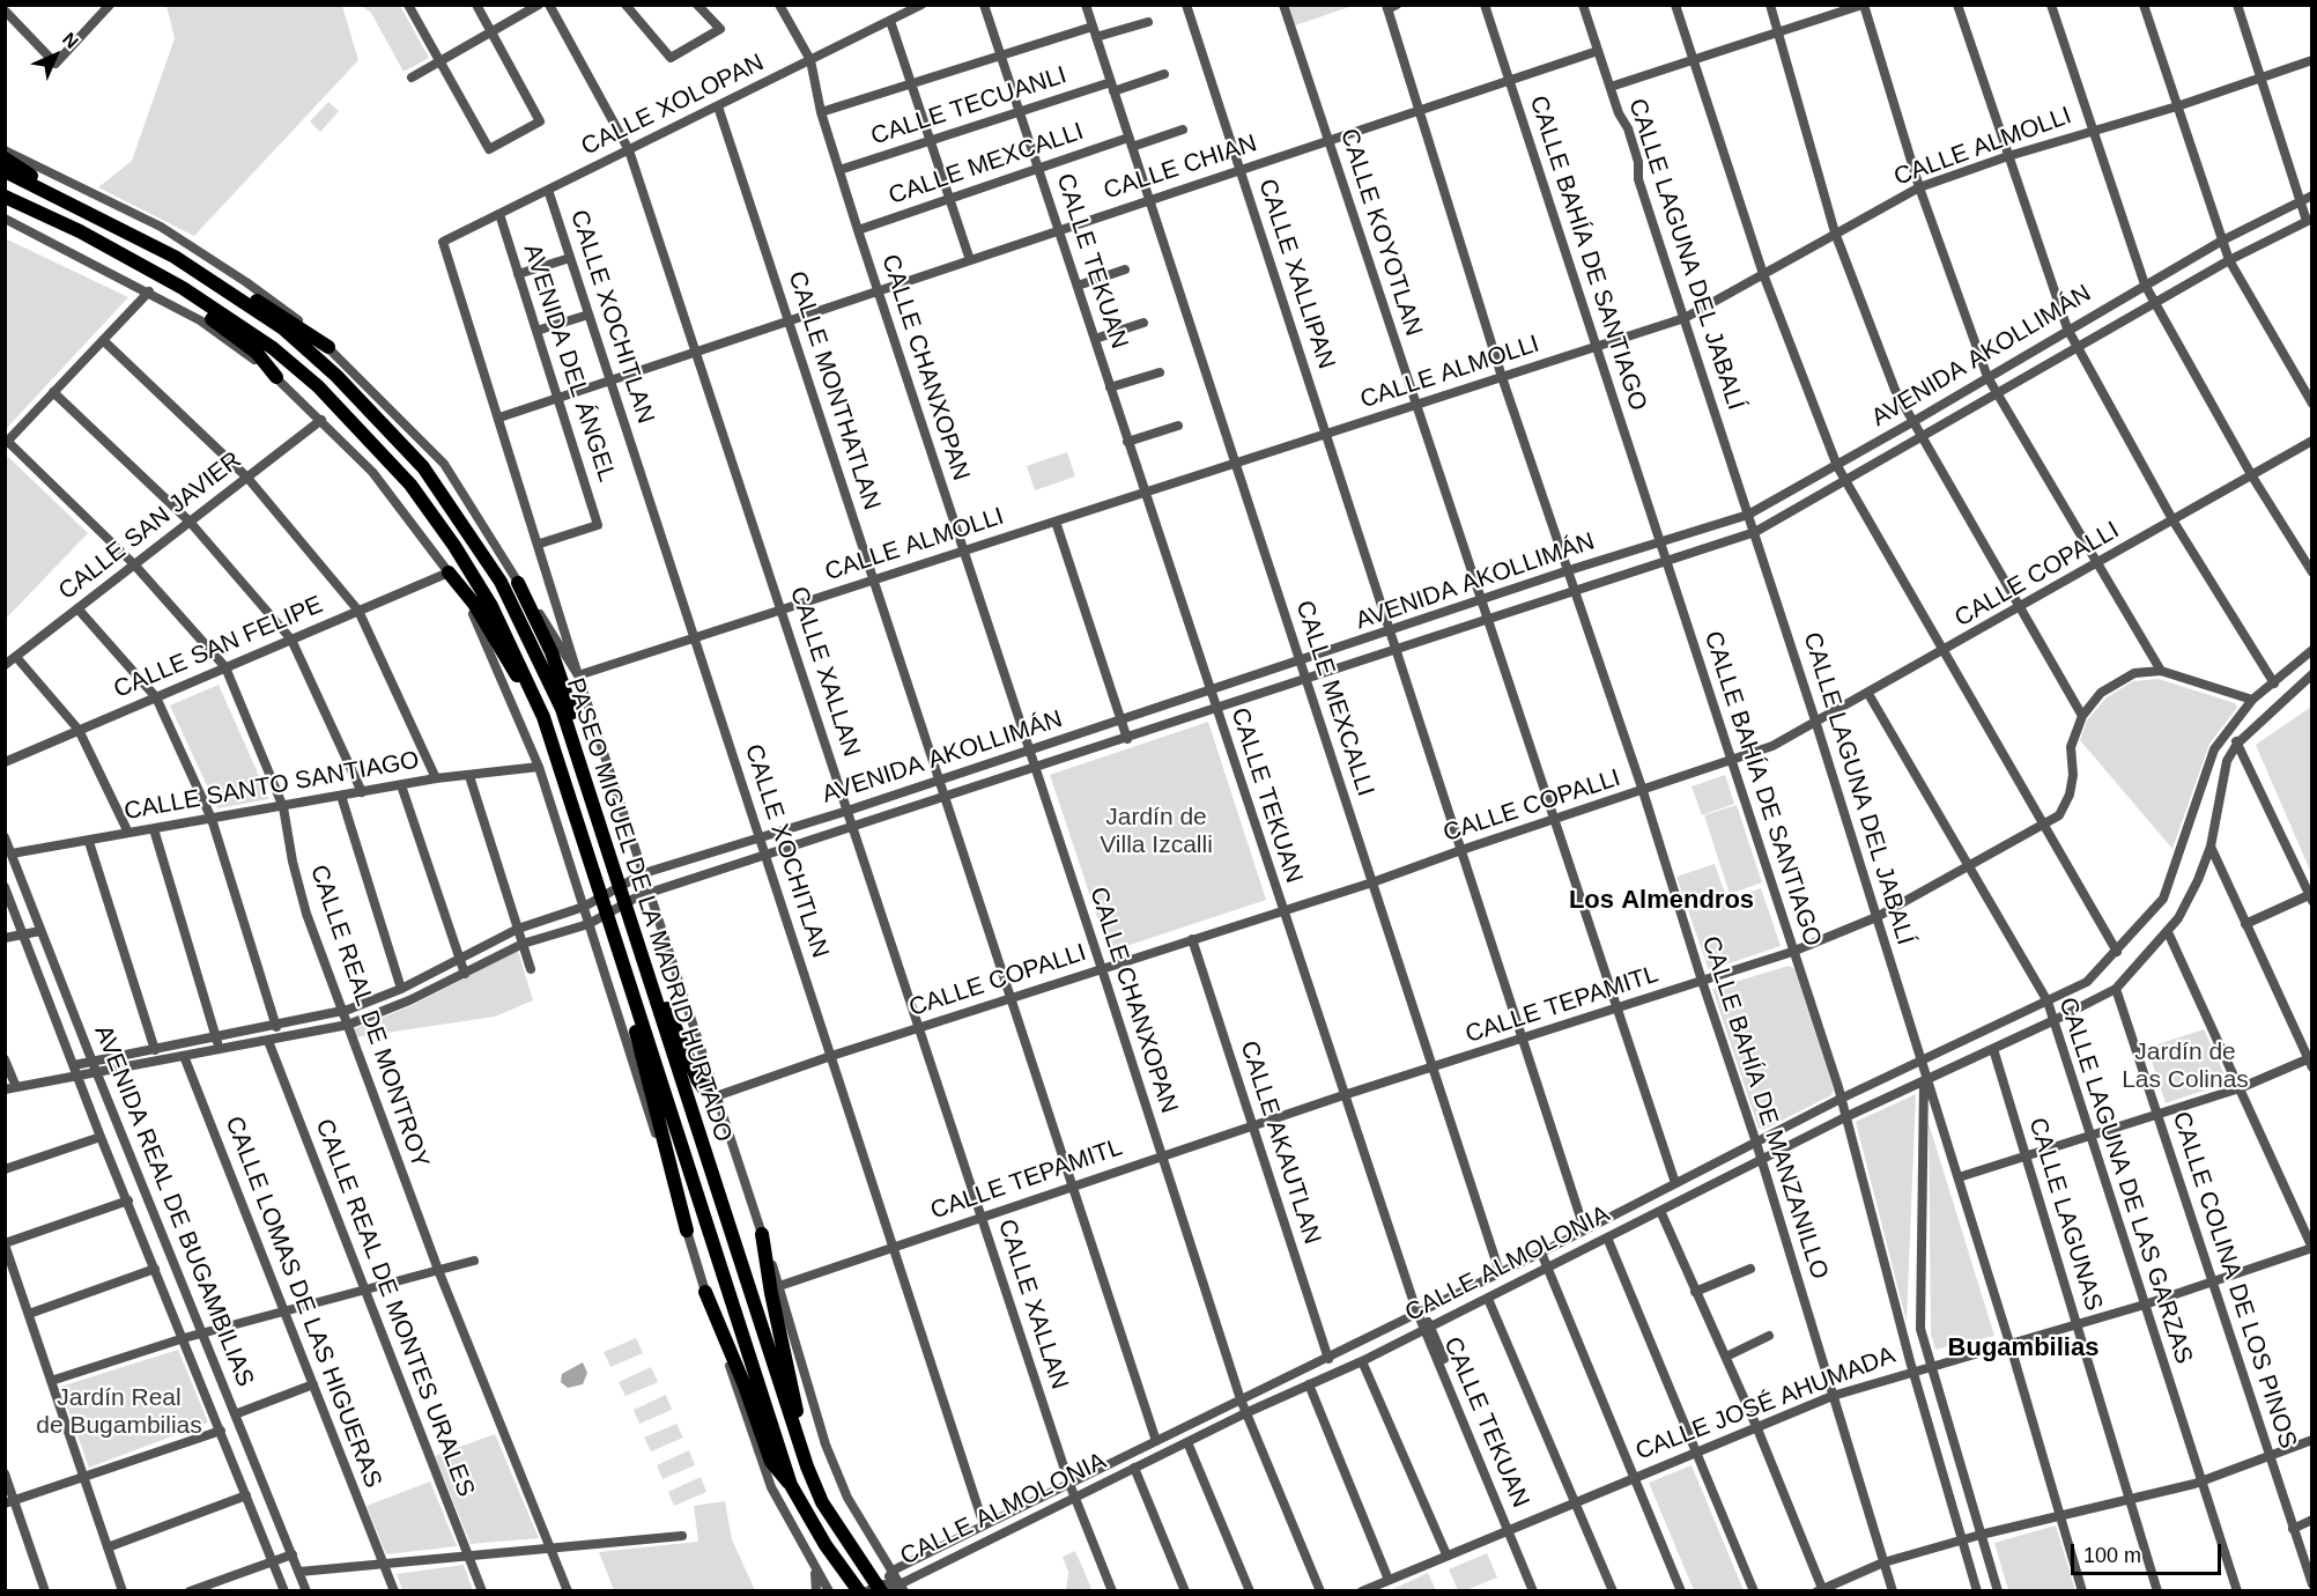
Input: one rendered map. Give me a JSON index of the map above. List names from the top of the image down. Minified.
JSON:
{"streets":{"highway":["PASEO MIGUEL DE LA MADRID HURTADO"],"street":["CALLE XOLOPAN","CALLE TECUANLI","CALLE ALMOLLI","CALLE MEXCALLI","CALLE CHIAN","CALLE KOYOTLAN","CALLE BAHÍA DE SANTIAGO","CALLE LAGUNA DEL JABALÍ","CALLE TEKUAN","CALLE XALLIPAN","CALLE XOCHITLAN","AVENIDA AKOLLIMÁN","AVENIDA DEL ÁNGEL","CALLE CHANXOPAN","CALLE MONTHATLAN","CALLE SAN JAVIER","CALLE COPALLI","CALLE SAN FELIPE","CALLE XALLAN","CALLE SANTO SANTIAGO","CALLE TEPAMITL","CALLE REAL DE MONTROY","CALLE BAHÍA DE MANZANILLO","CALLE AKAUTLAN","CALLE LAGUNA DE LAS GARZAS","AVENIDA REAL DE BUGAMBILIAS","CALLE LAGUNAS","CALLE ALMOLONIA","CALLE COLINA DE LOS PINOS","CALLE LOMAS DE LAS HIGUERAS","CALLE REAL DE MONTES URALES","CALLE JOSÉ AHUMADA"]},"crossings":[["CALLE XOLOPAN","CALLE CHIAN"],["CALLE XOLOPAN","CALLE XOCHITLAN"],["CALLE XOLOPAN","AVENIDA DEL ÁNGEL"],["CALLE XOLOPAN","CALLE CHANXOPAN"],["CALLE XOLOPAN","CALLE MONTHATLAN"],["CALLE XOLOPAN","CALLE XALLAN"],["CALLE TECUANLI","CALLE MEXCALLI"],["CALLE TECUANLI","CALLE TEKUAN"],["CALLE TECUANLI","CALLE CHANXOPAN"],["CALLE ALMOLLI","CALLE MEXCALLI"],["CALLE ALMOLLI","CALLE KOYOTLAN"],["CALLE ALMOLLI","CALLE BAHÍA DE SANTIAGO"],["CALLE ALMOLLI","CALLE LAGUNA DEL JABALÍ"],["CALLE ALMOLLI","CALLE TEKUAN"],["CALLE ALMOLLI","CALLE XALLIPAN"],["CALLE ALMOLLI","CALLE XOCHITLAN"],["CALLE ALMOLLI","CALLE CHANXOPAN"],["CALLE ALMOLLI","CALLE MONTHATLAN"],["CALLE ALMOLLI","CALLE XALLAN"],["CALLE ALMOLLI","CALLE BAHÍA DE MANZANILLO"],["CALLE MEXCALLI","CALLE CHIAN"],["CALLE MEXCALLI","CALLE TEKUAN"],["CALLE MEXCALLI","AVENIDA AKOLLIMÁN"],["CALLE MEXCALLI","CALLE CHANXOPAN"],["CALLE MEXCALLI","CALLE COPALLI"],["CALLE MEXCALLI","CALLE TEPAMITL"],["CALLE MEXCALLI","CALLE ALMOLONIA"],["CALLE CHIAN","CALLE KOYOTLAN"],["CALLE CHIAN","CALLE BAHÍA DE SANTIAGO"],["CALLE CHIAN","CALLE LAGUNA DEL JABALÍ"],["CALLE CHIAN","CALLE TEKUAN"],["CALLE CHIAN","CALLE XALLIPAN"],["CALLE CHIAN","CALLE XOCHITLAN"],["CALLE CHIAN","AVENIDA DEL ÁNGEL"],["CALLE CHIAN","CALLE CHANXOPAN"],["CALLE CHIAN","CALLE MONTHATLAN"],["CALLE CHIAN","CALLE XALLAN"],["CALLE CHIAN","CALLE BAHÍA DE MANZANILLO"],["CALLE KOYOTLAN","AVENIDA AKOLLIMÁN"],["CALLE KOYOTLAN","CALLE COPALLI"],["CALLE KOYOTLAN","CALLE TEPAMITL"],["CALLE KOYOTLAN","CALLE ALMOLONIA"],["CALLE BAHÍA DE SANTIAGO","AVENIDA AKOLLIMÁN"],["CALLE BAHÍA DE SANTIAGO","CALLE COPALLI"],["CALLE BAHÍA DE SANTIAGO","CALLE TEPAMITL"],["CALLE BAHÍA DE SANTIAGO","CALLE ALMOLONIA"],["CALLE BAHÍA DE SANTIAGO","CALLE JOSÉ AHUMADA"],["CALLE LAGUNA DEL JABALÍ","AVENIDA AKOLLIMÁN"],["CALLE LAGUNA DEL JABALÍ","CALLE COPALLI"],["CALLE LAGUNA DEL JABALÍ","CALLE TEPAMITL"],["CALLE LAGUNA DEL JABALÍ","CALLE ALMOLONIA"],["CALLE LAGUNA DEL JABALÍ","CALLE JOSÉ AHUMADA"],["CALLE TEKUAN","AVENIDA AKOLLIMÁN"],["CALLE TEKUAN","CALLE COPALLI"],["CALLE TEKUAN","CALLE TEPAMITL"],["CALLE TEKUAN","CALLE ALMOLONIA"],["CALLE TEKUAN","CALLE JOSÉ AHUMADA"],["CALLE XALLIPAN","AVENIDA AKOLLIMÁN"],["CALLE XALLIPAN","CALLE COPALLI"],["CALLE XALLIPAN","CALLE TEPAMITL"],["CALLE XALLIPAN","CALLE ALMOLONIA"],["CALLE XOCHITLAN","AVENIDA AKOLLIMÁN"],["CALLE XOCHITLAN","CALLE COPALLI"],["CALLE XOCHITLAN","CALLE TEPAMITL"],["CALLE XOCHITLAN","CALLE ALMOLONIA"],["AVENIDA AKOLLIMÁN","CALLE CHANXOPAN"],["AVENIDA AKOLLIMÁN","CALLE MONTHATLAN"],["AVENIDA AKOLLIMÁN","CALLE XALLAN"],["AVENIDA AKOLLIMÁN","PASEO MIGUEL DE LA MADRID HURTADO"],["AVENIDA AKOLLIMÁN","CALLE REAL DE MONTROY"],["AVENIDA AKOLLIMÁN","CALLE BAHÍA DE MANZANILLO"],["AVENIDA AKOLLIMÁN","AVENIDA REAL DE BUGAMBILIAS"],["AVENIDA AKOLLIMÁN","CALLE LOMAS DE LAS HIGUERAS"],["AVENIDA AKOLLIMÁN","CALLE REAL DE MONTES URALES"],["CALLE CHANXOPAN","CALLE COPALLI"],["CALLE CHANXOPAN","CALLE TEPAMITL"],["CALLE CHANXOPAN","CALLE ALMOLONIA"],["CALLE MONTHATLAN","CALLE COPALLI"],["CALLE MONTHATLAN","CALLE TEPAMITL"],["CALLE MONTHATLAN","CALLE ALMOLONIA"],["CALLE SAN JAVIER","CALLE REAL DE MONTROY"],["CALLE COPALLI","CALLE XALLAN"],["CALLE COPALLI","CALLE BAHÍA DE MANZANILLO"],["CALLE COPALLI","CALLE AKAUTLAN"],["CALLE COPALLI","CALLE LAGUNA DE LAS GARZAS"],["CALLE SAN FELIPE","CALLE REAL DE MONTROY"],["CALLE XALLAN","CALLE TEPAMITL"],["CALLE XALLAN","CALLE ALMOLONIA"],["CALLE SANTO SANTIAGO","CALLE REAL DE MONTROY"],["CALLE SANTO SANTIAGO","AVENIDA REAL DE BUGAMBILIAS"],["PASEO MIGUEL DE LA MADRID HURTADO","CALLE ALMOLONIA"],["CALLE TEPAMITL","CALLE BAHÍA DE MANZANILLO"],["CALLE TEPAMITL","CALLE AKAUTLAN"],["CALLE TEPAMITL","CALLE LAGUNA DE LAS GARZAS"],["CALLE TEPAMITL","CALLE ALMOLONIA"],["CALLE BAHÍA DE MANZANILLO","CALLE ALMOLONIA"],["CALLE BAHÍA DE MANZANILLO","CALLE JOSÉ AHUMADA"],["CALLE AKAUTLAN","CALLE ALMOLONIA"],["CALLE LAGUNA DE LAS GARZAS","CALLE ALMOLONIA"],["CALLE LAGUNA DE LAS GARZAS","CALLE JOSÉ AHUMADA"],["CALLE LAGUNAS","CALLE ALMOLONIA"],["CALLE LAGUNAS","CALLE JOSÉ AHUMADA"],["CALLE ALMOLONIA","CALLE COLINA DE LOS PINOS"],["CALLE COLINA DE LOS PINOS","CALLE JOSÉ AHUMADA"]],"districts":["Los Almendros","Bugambilias"],"parks":["Jardín de Villa Izcalli","Jardín de Las Colinas","Jardín Real de Bugambilias"],"scale_bar":"100 m","north":"top right"}
